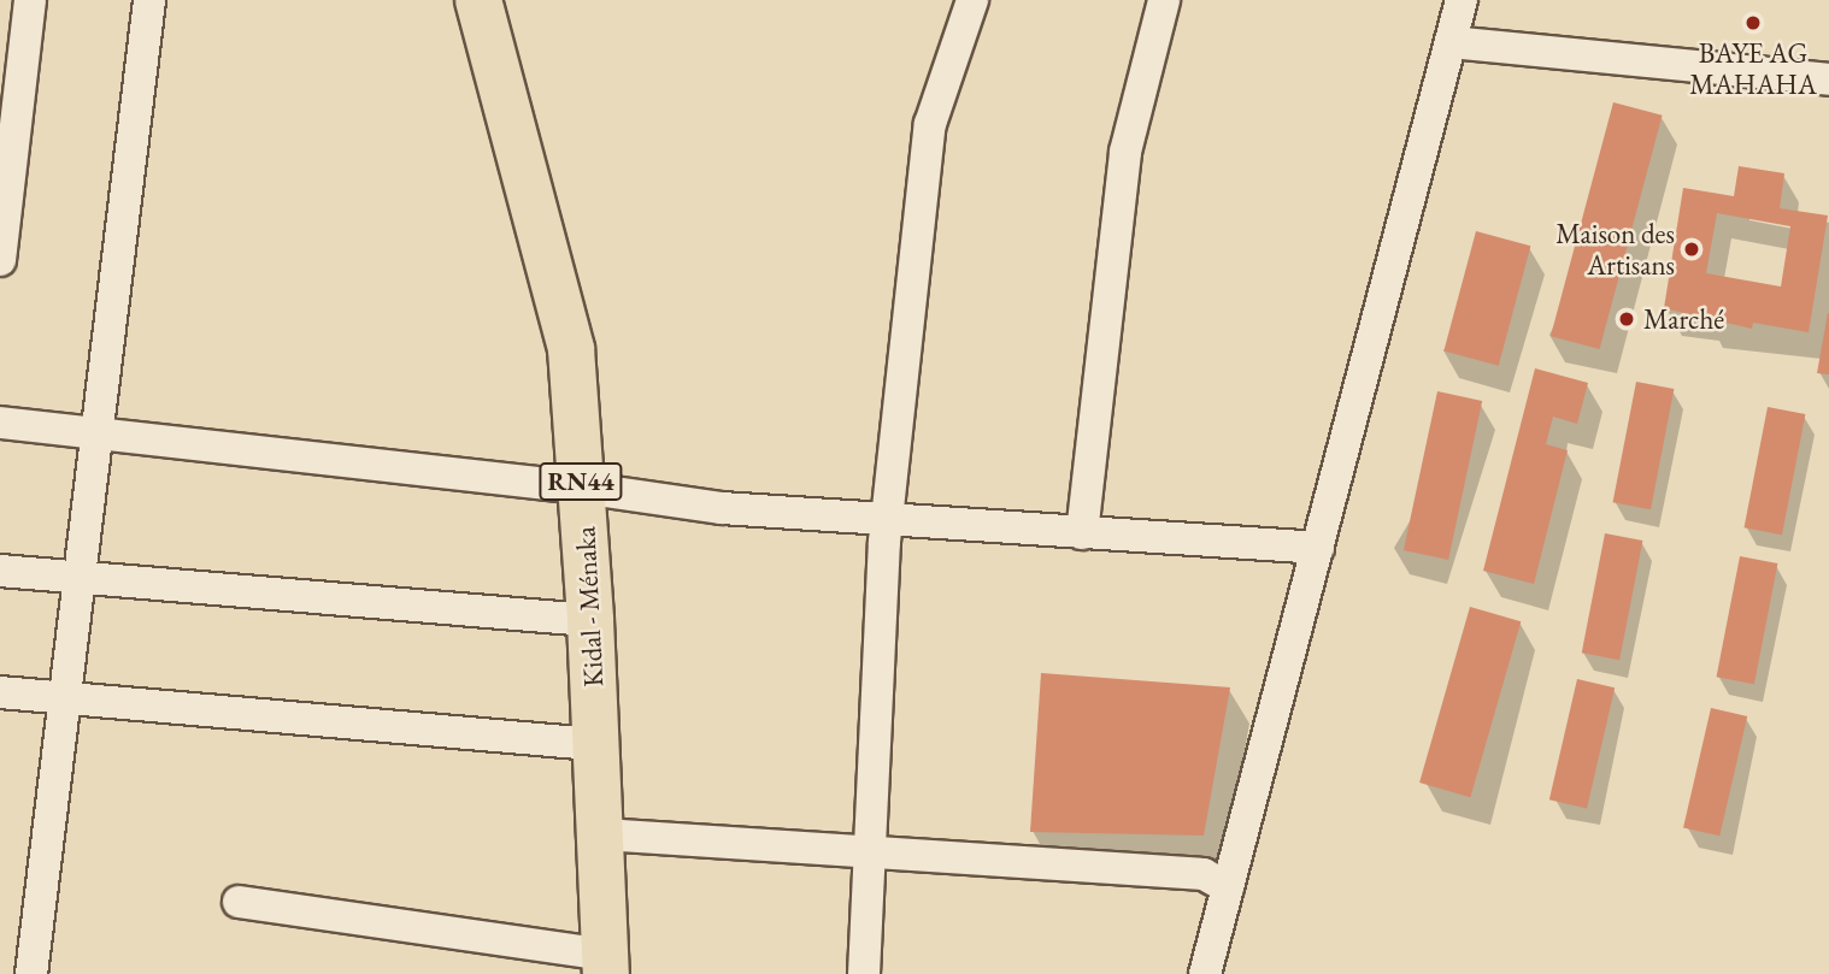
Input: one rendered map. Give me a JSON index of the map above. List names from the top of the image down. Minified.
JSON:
{"streets":{"main road":["RN44","Kidal - Ménaka"]},"places":["BAYE AG MAHAHA","Maison des Artisans","Marché"]}
